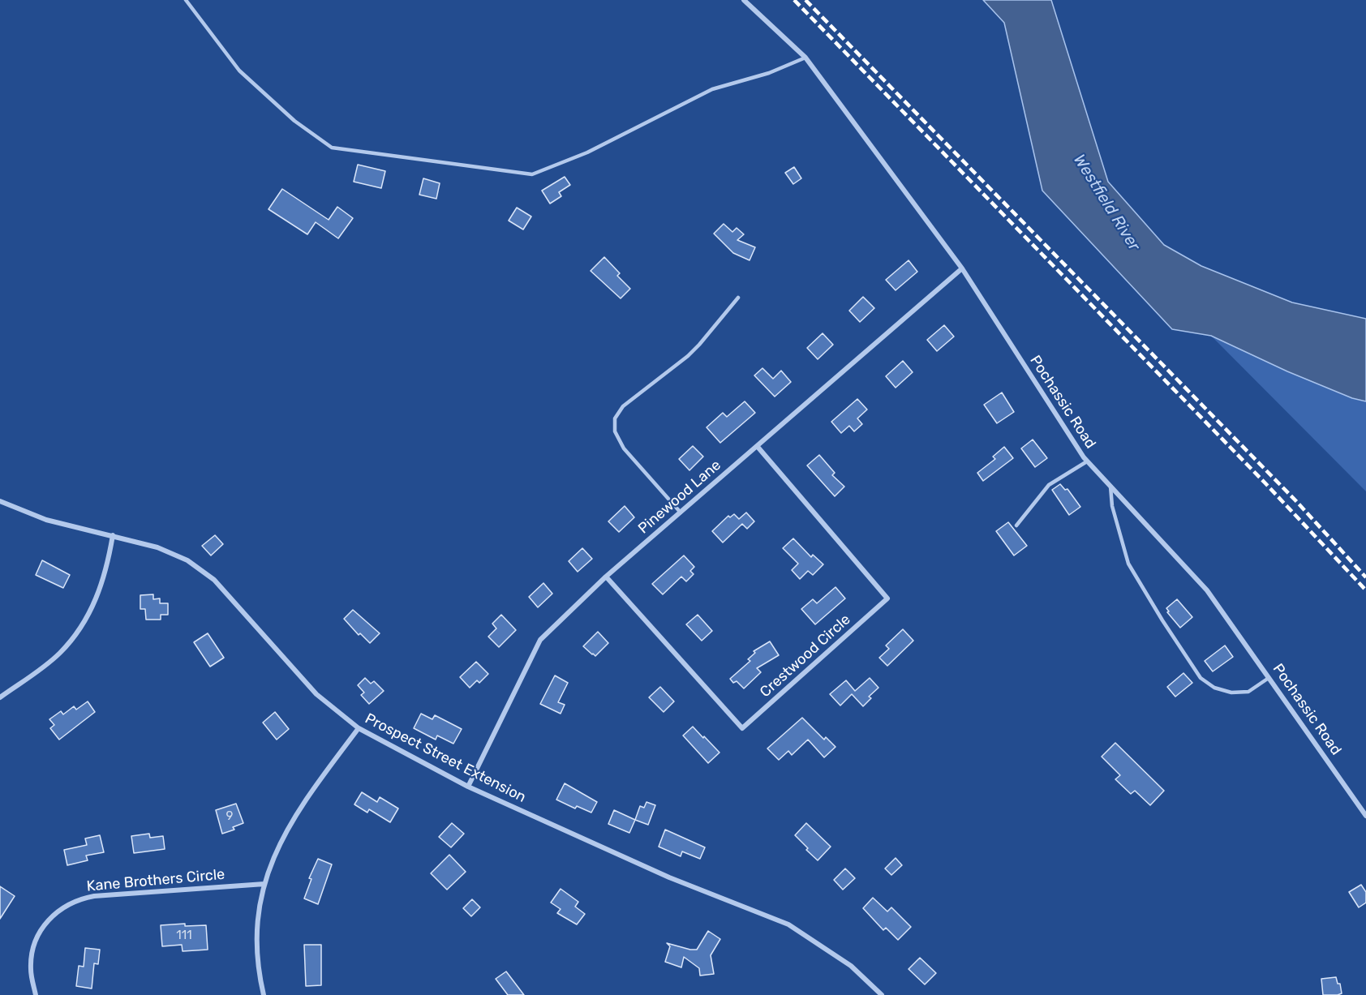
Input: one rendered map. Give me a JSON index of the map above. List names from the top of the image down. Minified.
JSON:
{"streets":{"street":["Pochassic Road","Pinewood Lane","Crestwood Circle","Prospect Street Extension","Kane Brothers Circle"]},"crossings":[["Pochassic Road","Pinewood Lane"],["Pinewood Lane","Crestwood Circle"],["Pinewood Lane","Prospect Street Extension"]],"water":["Westfield River"],"house_numbers":["9","111"]}
